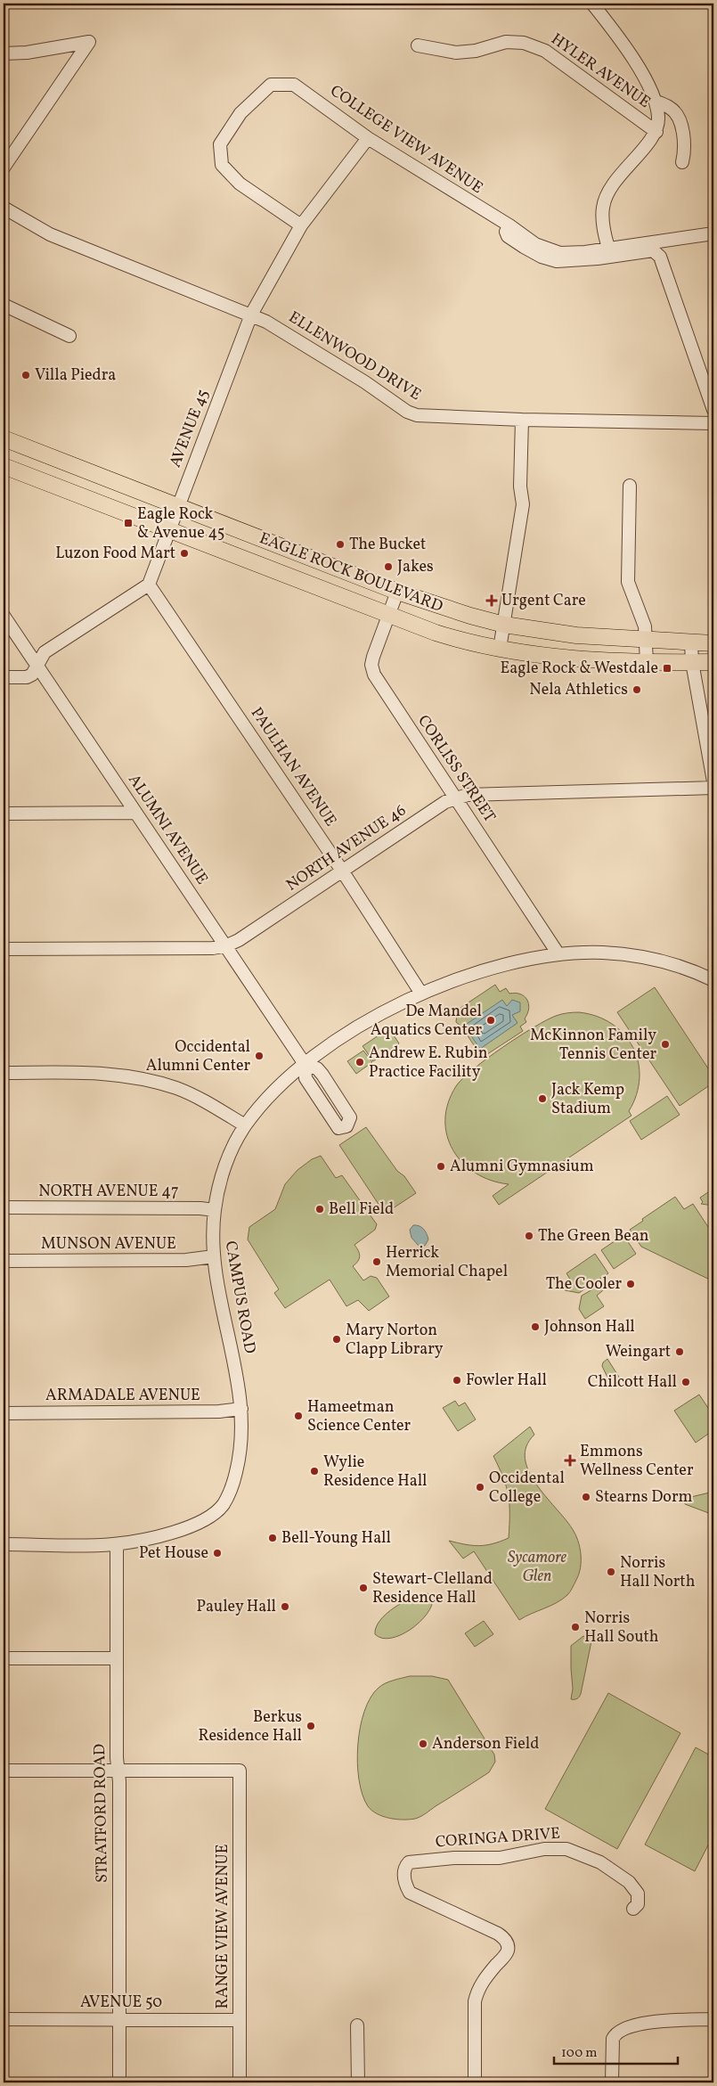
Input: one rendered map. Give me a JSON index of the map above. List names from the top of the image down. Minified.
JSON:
{"streets":{"main road":["EAGLE ROCK BOULEVARD"],"street":["HYLER AVENUE","COLLEGE VIEW AVENUE","ELLENWOOD DRIVE","AVENUE 45","PAULHAN AVENUE","CORLISS STREET","ALUMNI AVENUE","NORTH AVENUE 46","NORTH AVENUE 47","MUNSON AVENUE","CAMPUS ROAD","ARMADALE AVENUE","STRATFORD ROAD","CORINGA DRIVE","RANGE VIEW AVENUE","AVENUE 50"]},"crossings":[["COLLEGE VIEW AVENUE","AVENUE 45"],["ELLENWOOD DRIVE","AVENUE 45"],["AVENUE 45","EAGLE ROCK BOULEVARD"],["AVENUE 45","PAULHAN AVENUE"],["EAGLE ROCK BOULEVARD","CORLISS STREET"],["PAULHAN AVENUE","NORTH AVENUE 46"],["PAULHAN AVENUE","CAMPUS ROAD"],["CORLISS STREET","NORTH AVENUE 46"],["CORLISS STREET","CAMPUS ROAD"],["ALUMNI AVENUE","NORTH AVENUE 46"],["ALUMNI AVENUE","CAMPUS ROAD"],["NORTH AVENUE 47","CAMPUS ROAD"],["MUNSON AVENUE","CAMPUS ROAD"],["CAMPUS ROAD","ARMADALE AVENUE"],["CAMPUS ROAD","STRATFORD ROAD"],["STRATFORD ROAD","RANGE VIEW AVENUE"],["STRATFORD ROAD","AVENUE 50"],["RANGE VIEW AVENUE","AVENUE 50"]],"parks":["Sycamore Glen"],"places":{"other":["Villa Piedra","The Bucket","Luzon Food Mart","Jakes","Nela Athletics","De Mandel Aquatics Center","McKinnon Family Tennis Center","Occidental Alumni Center","Andrew E. Rubin Practice Facility","Jack Kemp Stadium","Alumni Gymnasium","Bell Field","The Green Bean","Herrick Memorial Chapel","The Cooler","Johnson Hall","Mary Norton Clapp Library","Weingart","Fowler Hall","Chilcott Hall","Hameetman Science Center","Wylie Residence Hall","Occidental College","Stearns Dorm","Bell-Young Hall","Pet House","Norris Hall North","Stewart-Clelland Residence Hall","Pauley Hall","Norris Hall South","Berkus Residence Hall","Anderson Field"],"transit":["Eagle Rock & Avenue 45","Eagle Rock & Westdale"],"health":["Urgent Care","Emmons Wellness Center"]},"scale_bar":"100 m"}
